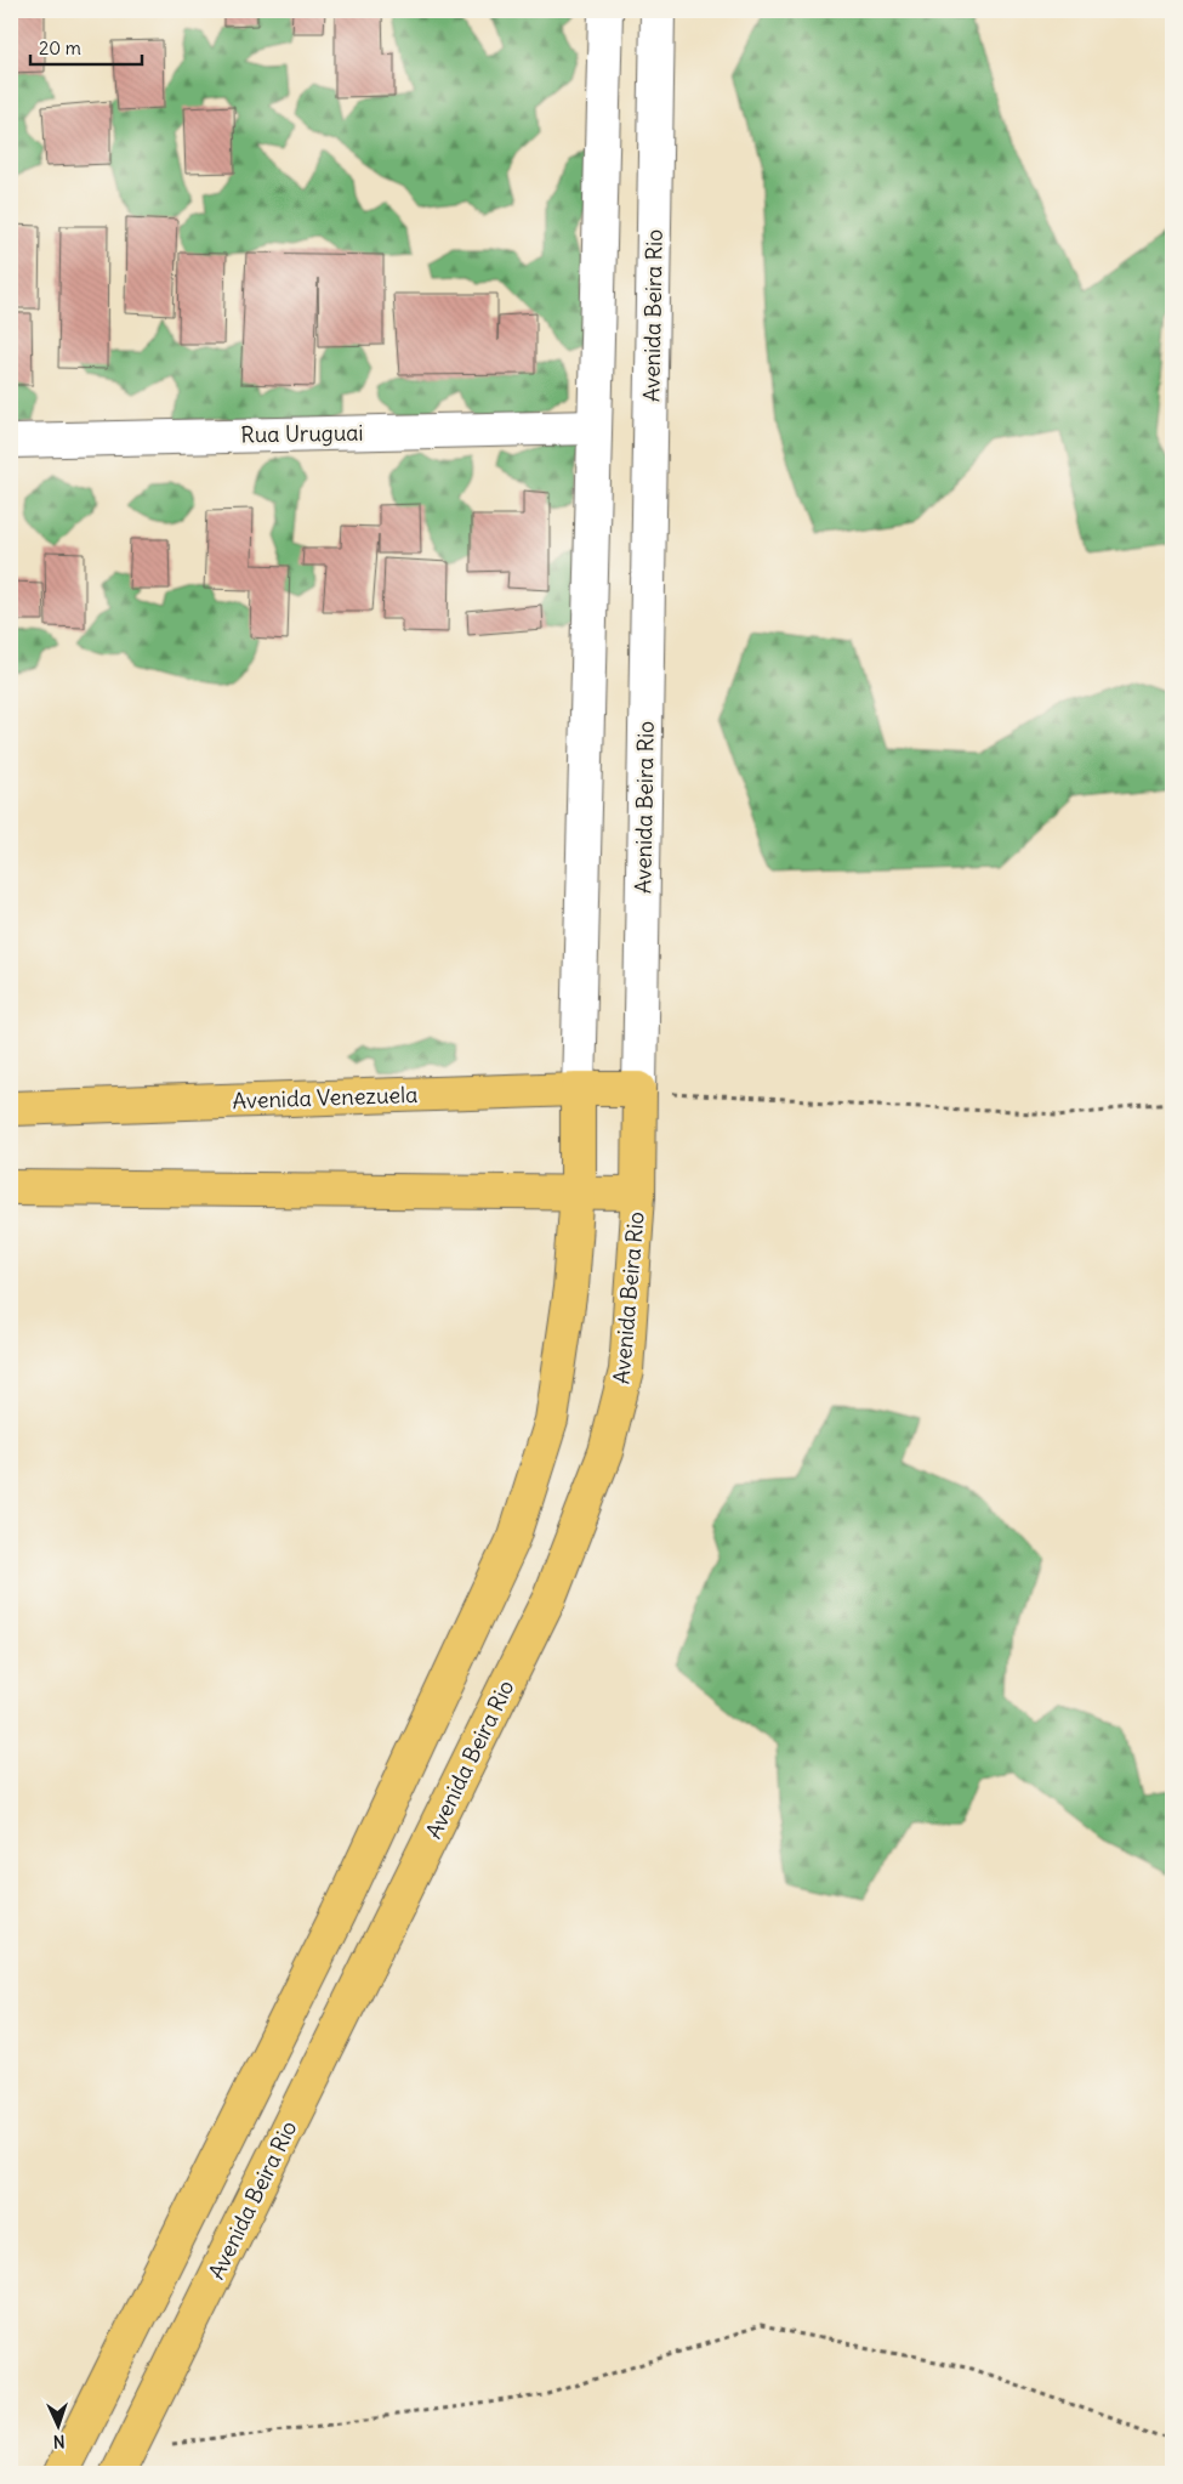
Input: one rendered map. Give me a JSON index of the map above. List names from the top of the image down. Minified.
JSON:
{"streets":{"main road":["Avenida Beira Rio","Avenida Venezuela"],"street":["Rua Uruguai"]},"crossings":[["Avenida Beira Rio","Avenida Venezuela"]],"scale_bar":"20 m","north":"bottom"}
